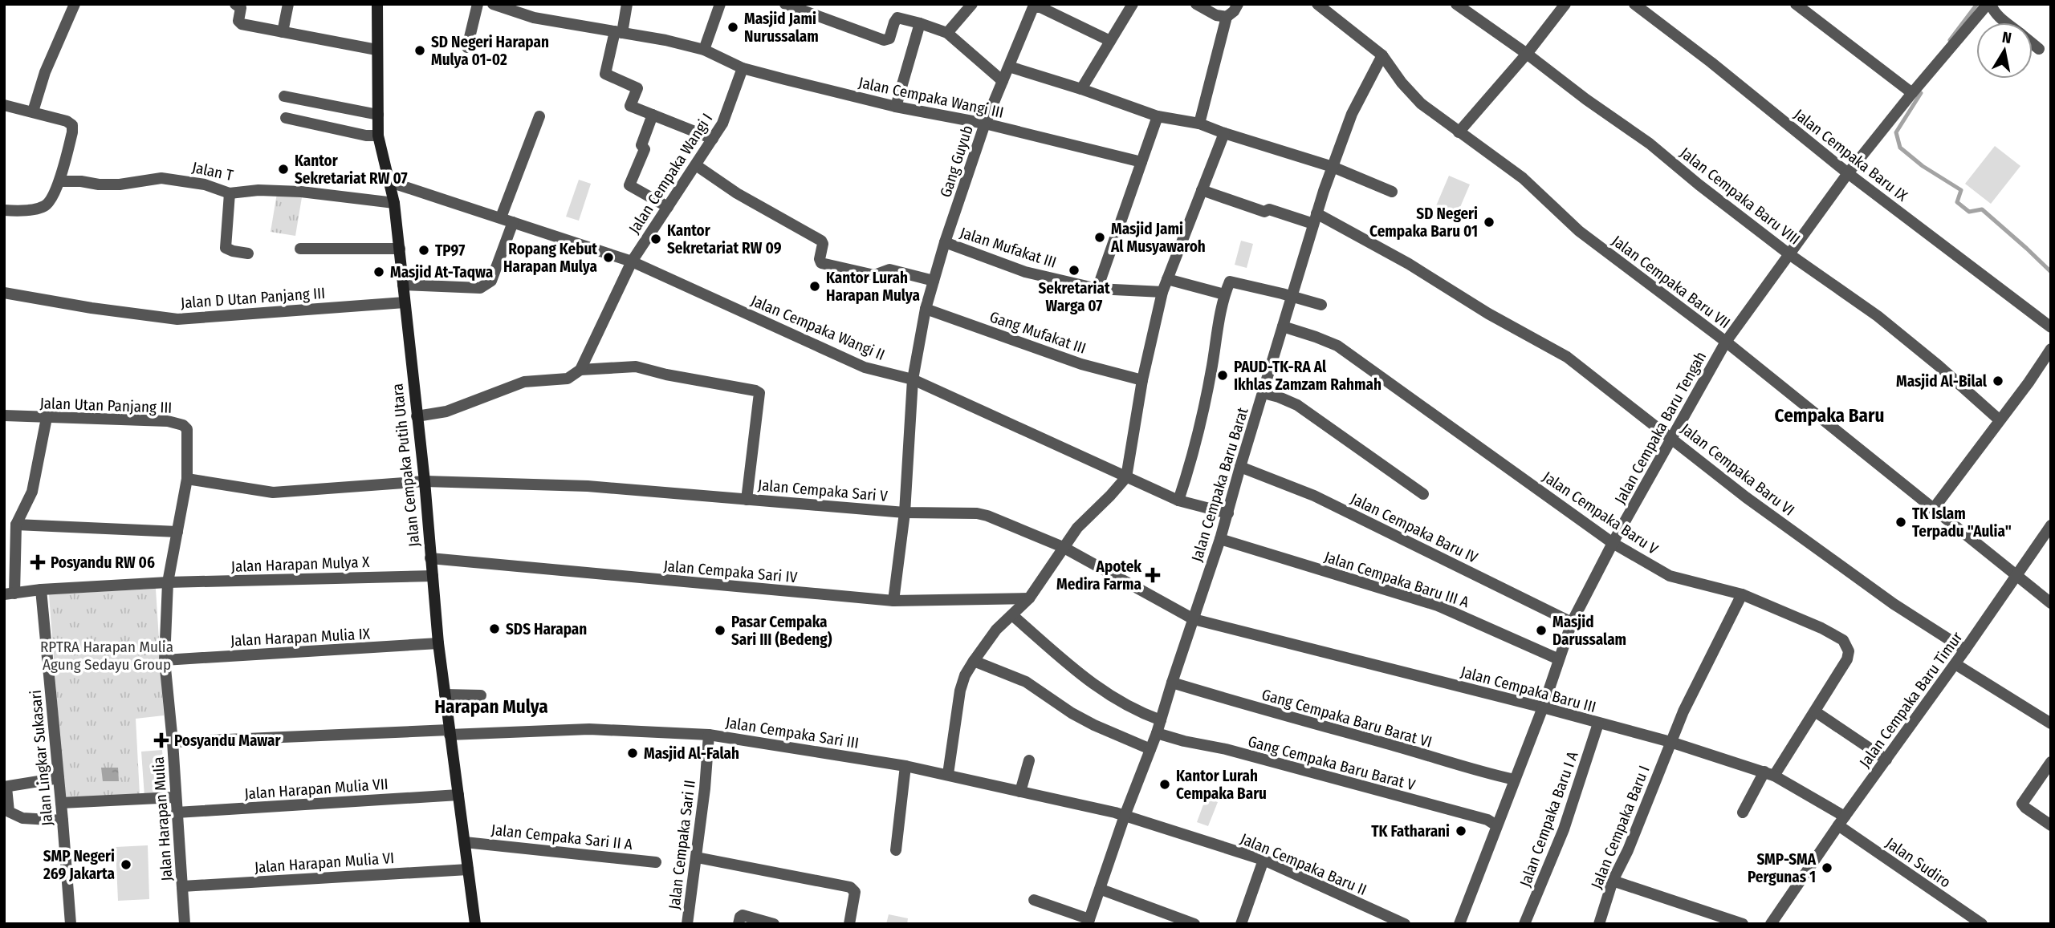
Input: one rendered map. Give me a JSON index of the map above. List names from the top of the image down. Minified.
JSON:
{"streets":{"street":["Jalan Cempaka Wangi III","Jalan Cempaka Baru IX","Gang Guyub","Jalan T","Jalan Cempaka Wangi I","Jalan Cempaka Baru VIII","Jalan Mufakat III","Jalan Cempaka Baru VII","Jalan D Utan Panjang III","Jalan Cempaka Wangi II","Gang Mufakat III","Jalan Utan Panjang III","Jalan Cempaka Baru Tengah","Jalan Cempaka Putih Utara","Jalan Cempaka Baru VI","Jalan Cempaka Baru Barat","Jalan Cempaka Sari V","Jalan Cempaka Baru V","Jalan Cempaka Baru IV","Jalan Harapan Mulya X","Jalan Cempaka Sari IV","Jalan Cempaka Baru III A","Jalan Harapan Mulia IX","Jalan Cempaka Baru III","Jalan Cempaka Baru Timur","Gang Cempaka Baru Barat VI","Jalan Cempaka Sari III","Jalan Lingkar Sukasari","Gang Cempaka Baru Barat V","Jalan Harapan Mulia VII","Jalan Harapan Mulia","Jalan Cempaka Baru I A","Jalan Cempaka Baru I","Jalan Cempaka Sari II A","Jalan Cempaka Sari II","Jalan Harapan Mulia VI","Jalan Sudiro","Jalan Cempaka Baru II"]},"crossings":[["Jalan Cempaka Wangi III","Gang Guyub"],["Jalan Cempaka Wangi III","Jalan Cempaka Wangi I"],["Jalan Cempaka Baru IX","Jalan Cempaka Baru Tengah"],["Gang Guyub","Jalan Mufakat III"],["Gang Guyub","Jalan Cempaka Wangi II"],["Gang Guyub","Gang Mufakat III"],["Gang Guyub","Jalan Cempaka Sari V"],["Gang Guyub","Jalan Cempaka Sari IV"],["Jalan T","Jalan Cempaka Putih Utara"],["Jalan Cempaka Wangi I","Jalan Cempaka Wangi II"],["Jalan Cempaka Baru VIII","Jalan Cempaka Baru Tengah"],["Jalan Cempaka Baru VII","Jalan Cempaka Baru Tengah"],["Jalan Cempaka Baru VII","Jalan Cempaka Baru Barat"],["Jalan Cempaka Baru VII","Jalan Cempaka Baru Timur"],["Jalan D Utan Panjang III","Jalan Cempaka Putih Utara"],["Jalan Cempaka Wangi II","Jalan Cempaka Putih Utara"],["Jalan Cempaka Wangi II","Jalan Cempaka Baru Barat"],["Jalan Utan Panjang III","Jalan Cempaka Sari V"],["Jalan Utan Panjang III","Jalan Harapan Mulia"],["Jalan Cempaka Baru Tengah","Jalan Cempaka Baru VI"],["Jalan Cempaka Baru Tengah","Jalan Cempaka Baru V"],["Jalan Cempaka Baru Tengah","Jalan Cempaka Baru IV"],["Jalan Cempaka Baru Tengah","Jalan Cempaka Baru III A"],["Jalan Cempaka Baru Tengah","Jalan Cempaka Baru III"],["Jalan Cempaka Baru Tengah","Gang Cempaka Baru Barat VI"],["Jalan Cempaka Baru Tengah","Gang Cempaka Baru Barat V"],["Jalan Cempaka Putih Utara","Jalan Cempaka Sari V"],["Jalan Cempaka Putih Utara","Jalan Harapan Mulya X"],["Jalan Cempaka Putih Utara","Jalan Cempaka Sari IV"],["Jalan Cempaka Putih Utara","Jalan Harapan Mulia IX"],["Jalan Cempaka Putih Utara","Jalan Cempaka Sari III"],["Jalan Cempaka Putih Utara","Jalan Harapan Mulia VII"],["Jalan Cempaka Putih Utara","Jalan Cempaka Sari II A"],["Jalan Cempaka Putih Utara","Jalan Harapan Mulia VI"],["Jalan Cempaka Baru VI","Jalan Cempaka Baru Barat"],["Jalan Cempaka Baru VI","Jalan Cempaka Baru Timur"],["Jalan Cempaka Baru Barat","Jalan Cempaka Sari V"],["Jalan Cempaka Baru Barat","Jalan Cempaka Baru V"],["Jalan Cempaka Baru Barat","Jalan Cempaka Baru IV"],["Jalan Cempaka Baru Barat","Jalan Cempaka Baru III A"],["Jalan Cempaka Baru Barat","Jalan Cempaka Baru III"],["Jalan Cempaka Baru Barat","Gang Cempaka Baru Barat VI"],["Jalan Cempaka Baru Barat","Jalan Cempaka Sari III"],["Jalan Cempaka Baru Barat","Gang Cempaka Baru Barat V"],["Jalan Cempaka Baru Barat","Jalan Cempaka Baru II"],["Jalan Cempaka Sari V","Jalan Cempaka Baru III"],["Jalan Cempaka Sari V","Jalan Harapan Mulia"],["Jalan Cempaka Baru V","Jalan Cempaka Baru III"],["Jalan Cempaka Baru V","Jalan Cempaka Baru I"],["Jalan Harapan Mulya X","Jalan Lingkar Sukasari"],["Jalan Harapan Mulya X","Jalan Harapan Mulia"],["Jalan Harapan Mulia IX","Jalan Harapan Mulia"],["Jalan Cempaka Baru III","Jalan Cempaka Baru Timur"],["Jalan Cempaka Baru III","Jalan Cempaka Baru I A"],["Jalan Cempaka Baru III","Jalan Cempaka Baru I"],["Jalan Cempaka Baru III","Jalan Sudiro"],["Jalan Cempaka Baru Timur","Jalan Sudiro"],["Jalan Cempaka Sari III","Jalan Harapan Mulia"],["Jalan Cempaka Sari III","Jalan Cempaka Sari II"],["Jalan Cempaka Sari III","Jalan Cempaka Baru II"],["Jalan Harapan Mulia VII","Jalan Harapan Mulia"],["Jalan Harapan Mulia","Jalan Harapan Mulia VI"]],"districts":["Cempaka Baru","Harapan Mulya"],"parks":["RPTRA Harapan Mulia Agung Sedayu Group"],"places":{"other":["Masjid Jami Nurussalam","SD Negeri Harapan Mulya 01-02","Kantor Sekretariat RW 07","SD Negeri Cempaka Baru 01","Masjid Jami Al Musyawaroh","Kantor Sekretariat RW 09","TP97","Ropang Kebut Harapan Mulya","Sekretariat Warga 07","Masjid At-Taqwa","Kantor Lurah Harapan Mulya","PAUD-TK-RA Al Ikhlas Zamzam Rahmah","Masjid Al-Bilal","TK Islam Terpadu \"Aulia\"","SDS Harapan","Pasar Cempaka Sari III (Bedeng)","Masjid Darussalam","Masjid Al-Falah","Kantor Lurah Cempaka Baru","TK Fatharani","SMP Negeri 269 Jakarta","SMP-SMA Pergunas 1"],"health":["Posyandu RW 06","Apotek Medira Farma","Posyandu Mawar"]},"north":"top"}
